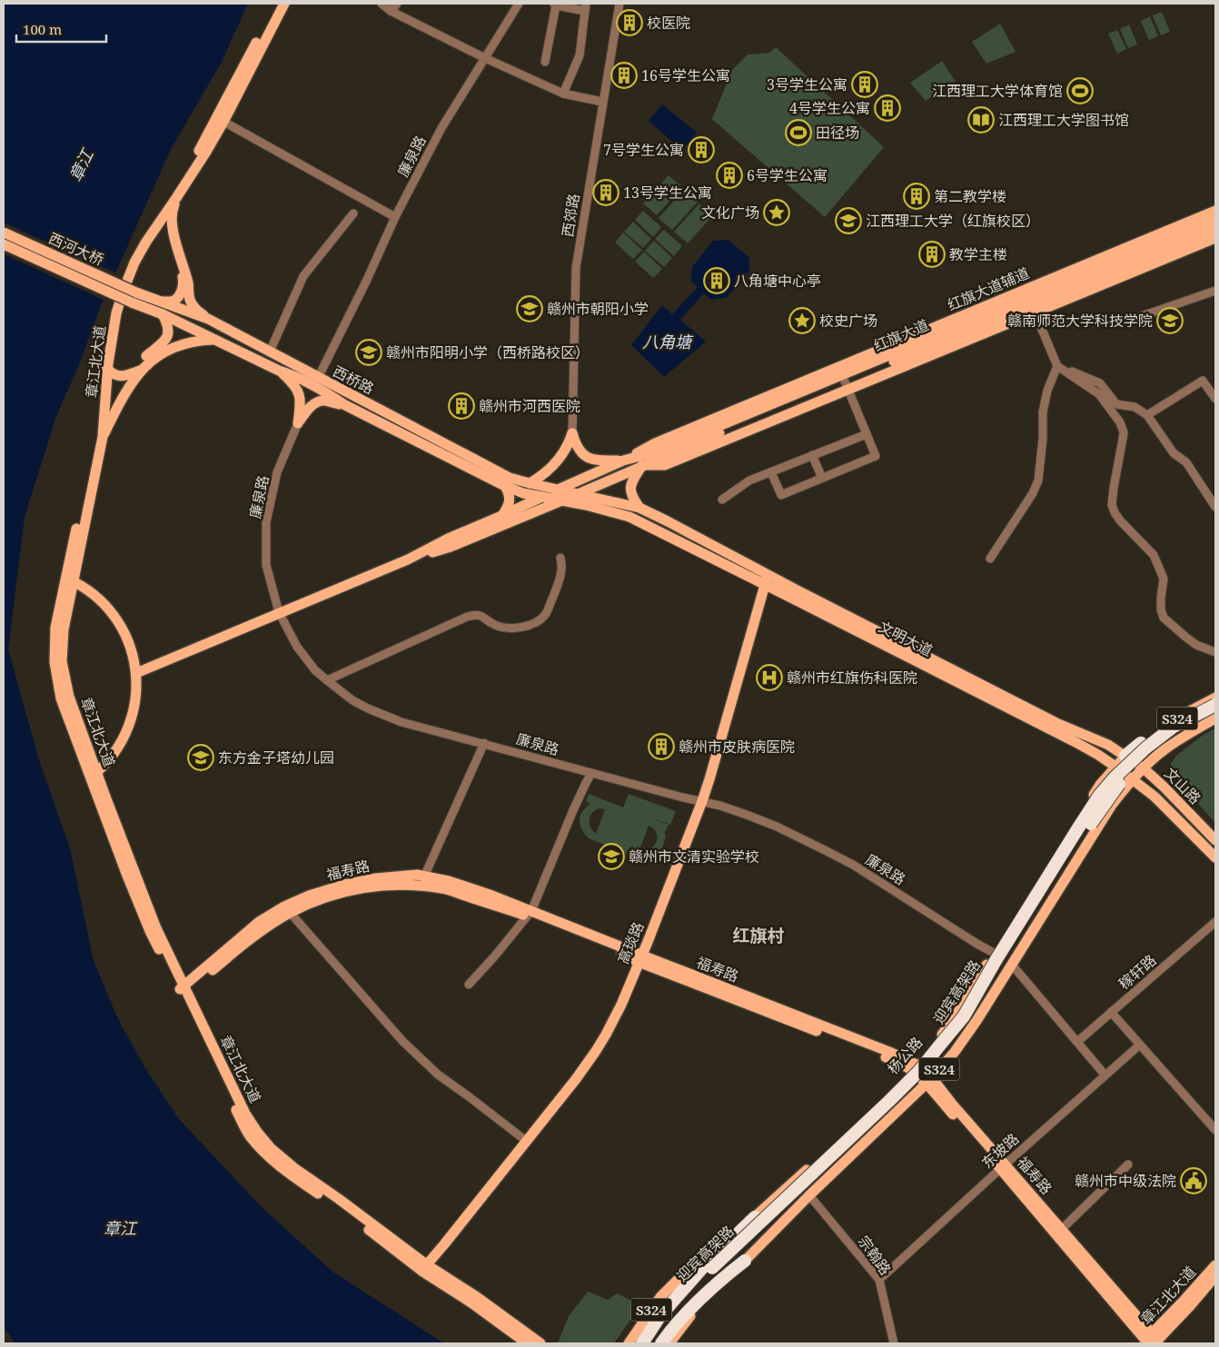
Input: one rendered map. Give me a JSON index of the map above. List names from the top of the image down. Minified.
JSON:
{"streets":{"highway":["S324","迎宾高架路"],"main road":["西河大桥","红旗大道辅道","红旗大道","章江北大道","西桥路","文明大道","文山路","福寿路","高琰路","杨公路"],"street":["廉泉路","西郊路","稼轩路","东坡路","宗翰路"]},"crossings":[["廉泉路","西桥路"],["廉泉路","高琰路"],["廉泉路","杨公路"],["西河大桥","西桥路"],["红旗大道辅道","红旗大道"],["红旗大道","西桥路"],["红旗大道","文明大道"],["章江北大道","福寿路"],["章江北大道","高琰路"],["西桥路","文明大道"],["文明大道","S324"],["文明大道","文山路"],["文明大道","高琰路"],["文明大道","杨公路"],["S324","文山路"],["S324","福寿路"],["S324","迎宾高架路"],["S324","杨公路"],["S324","宗翰路"],["文山路","杨公路"],["福寿路","高琰路"],["福寿路","杨公路"],["福寿路","东坡路"],["迎宾高架路","杨公路"],["东坡路","宗翰路"]],"districts":["红旗村"],"water":["章江","八角塘"],"places":{"building":["校医院","16号学生公寓","3号学生公寓","4号学生公寓","7号学生公寓","6号学生公寓","13号学生公寓","第二教学楼","教学主楼","八角塘中心亭","赣州市河西医院","赣州市皮肤病医院"],"sports":["江西理工大学体育馆","田径场"],"library":["江西理工大学图书馆"],"place":["文化广场","校史广场"],"school or university":["江西理工大学（红旗校区）","赣州市朝阳小学","赣南师范大学科技学院","赣州市阳明小学（西桥路校区）","东方金子塔幼儿园","赣州市文清实验学校"],"hospital":["赣州市红旗伤科医院"],"public building":["赣州市中级法院"]},"scale_bar":"100 m"}
